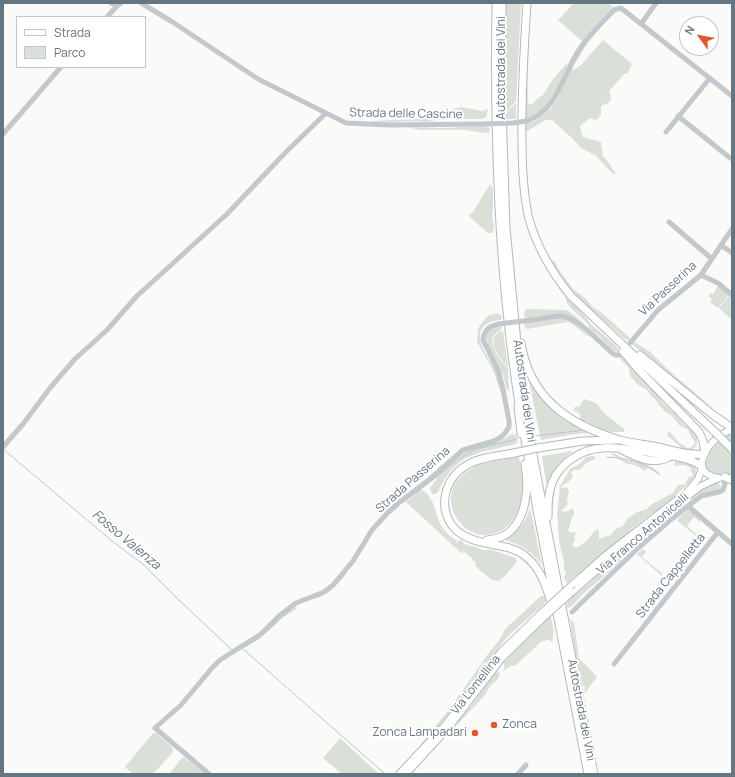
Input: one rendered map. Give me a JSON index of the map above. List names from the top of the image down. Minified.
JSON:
{"streets":{"highway":["Autostrada dei Vini"],"main road":["Via Lomellina"],"street":["Strada delle Cascine","Via Passerina","Strada Passerina","Via Franco Antonicelli","Strada Cappelletta"]},"crossings":[["Via Franco Antonicelli","Strada Cappelletta"]],"water":["Fosso Valenza"],"places":["Zonca","Zonca Lampadari"],"legend":["Strada","Parco"],"north":"top left"}
